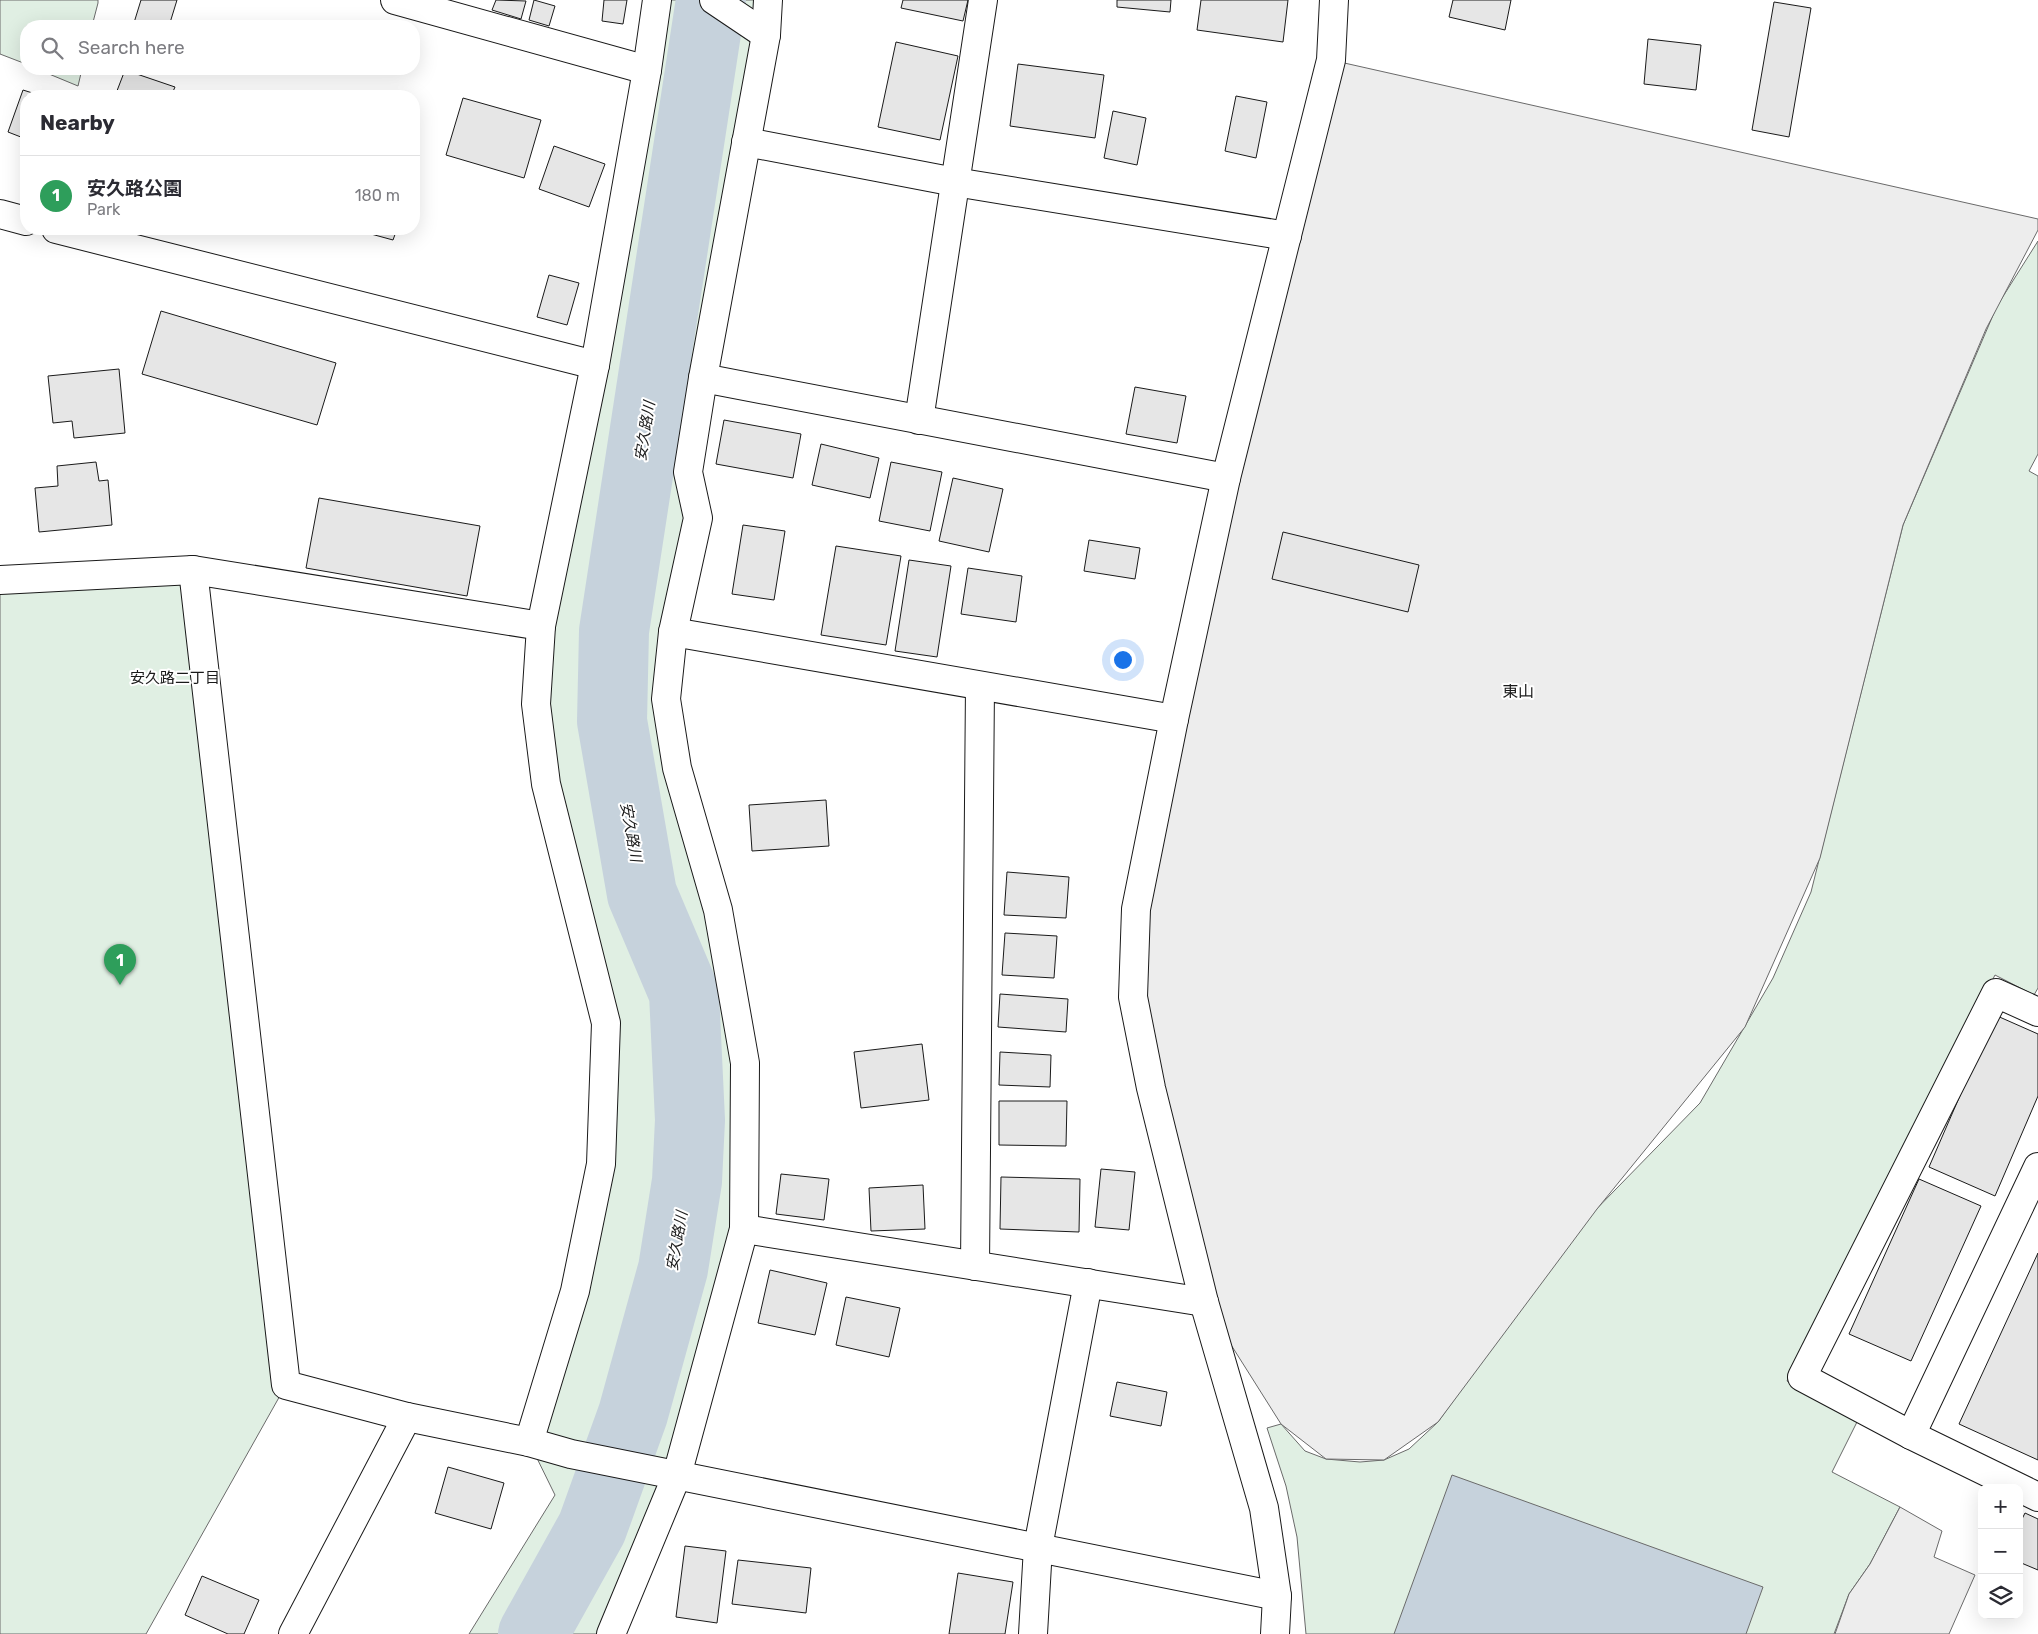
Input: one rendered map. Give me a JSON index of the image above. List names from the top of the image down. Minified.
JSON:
{"districts":["安久路二丁目","東山"],"water":["安久路川"],"page":{"search":"Search here","heading":"Nearby","list":[{"mark":"1","name":"安久路公園","note":"Park","value":"180 m"}],"pins":"1","map_buttons":["+","−"]}}
